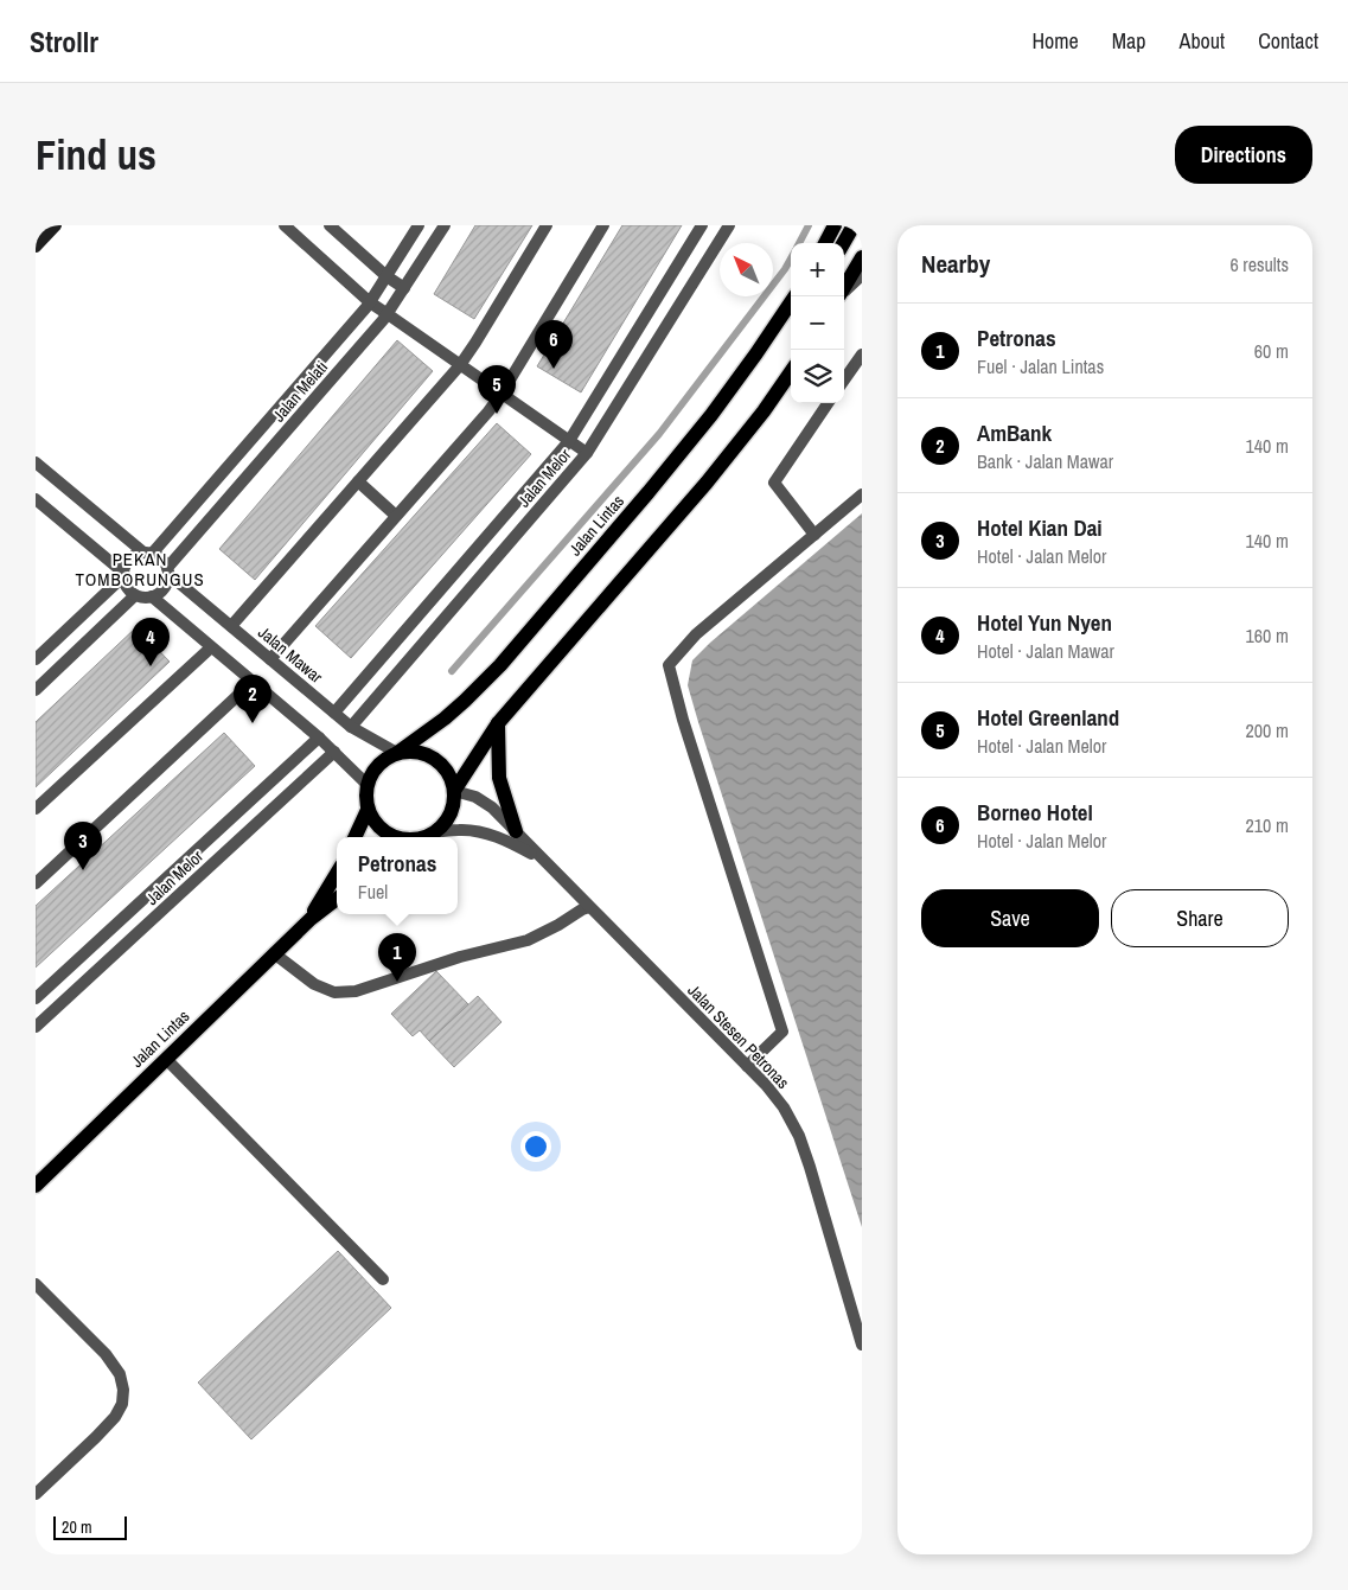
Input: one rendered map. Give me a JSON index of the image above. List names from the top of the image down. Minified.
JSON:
{"streets":{"main road":["Jalan Lintas"],"street":["Jalan Melati","Jalan Melor","Jalan Mawar","Jalan Stesen Petronas"]},"crossings":[["Jalan Melati","Jalan Mawar"],["Jalan Melor","Jalan Mawar"],["Jalan Lintas","Jalan Mawar"]],"districts":["PEKAN TOMBORUNGUS"],"scale_bar":"20 m","north":"top left","page":{"header":"Strollr","nav":["Home","Map","About","Contact"],"buttons":["Directions",["Save","Share"]],"title":"Find us","heading":["Nearby","6 results"],"map_buttons":["+","−"],"list":[{"mark":"1","name":"Petronas","note":"Fuel · Jalan Lintas","value":"60 m"},{"mark":"2","name":"AmBank","note":"Bank · Jalan Mawar","value":"140 m"},{"mark":"3","name":"Hotel Kian Dai","note":"Hotel · Jalan Melor","value":"140 m"},{"mark":"4","name":"Hotel Yun Nyen","note":"Hotel · Jalan Mawar","value":"160 m"},{"mark":"5","name":"Hotel Greenland","note":"Hotel · Jalan Melor","value":"200 m"},{"mark":"6","name":"Borneo Hotel","note":"Hotel · Jalan Melor","value":"210 m"}],"pins":["6","5","4","2","3","1"],"popup":["Petronas","Fuel"],"scale":"20 m"}}
